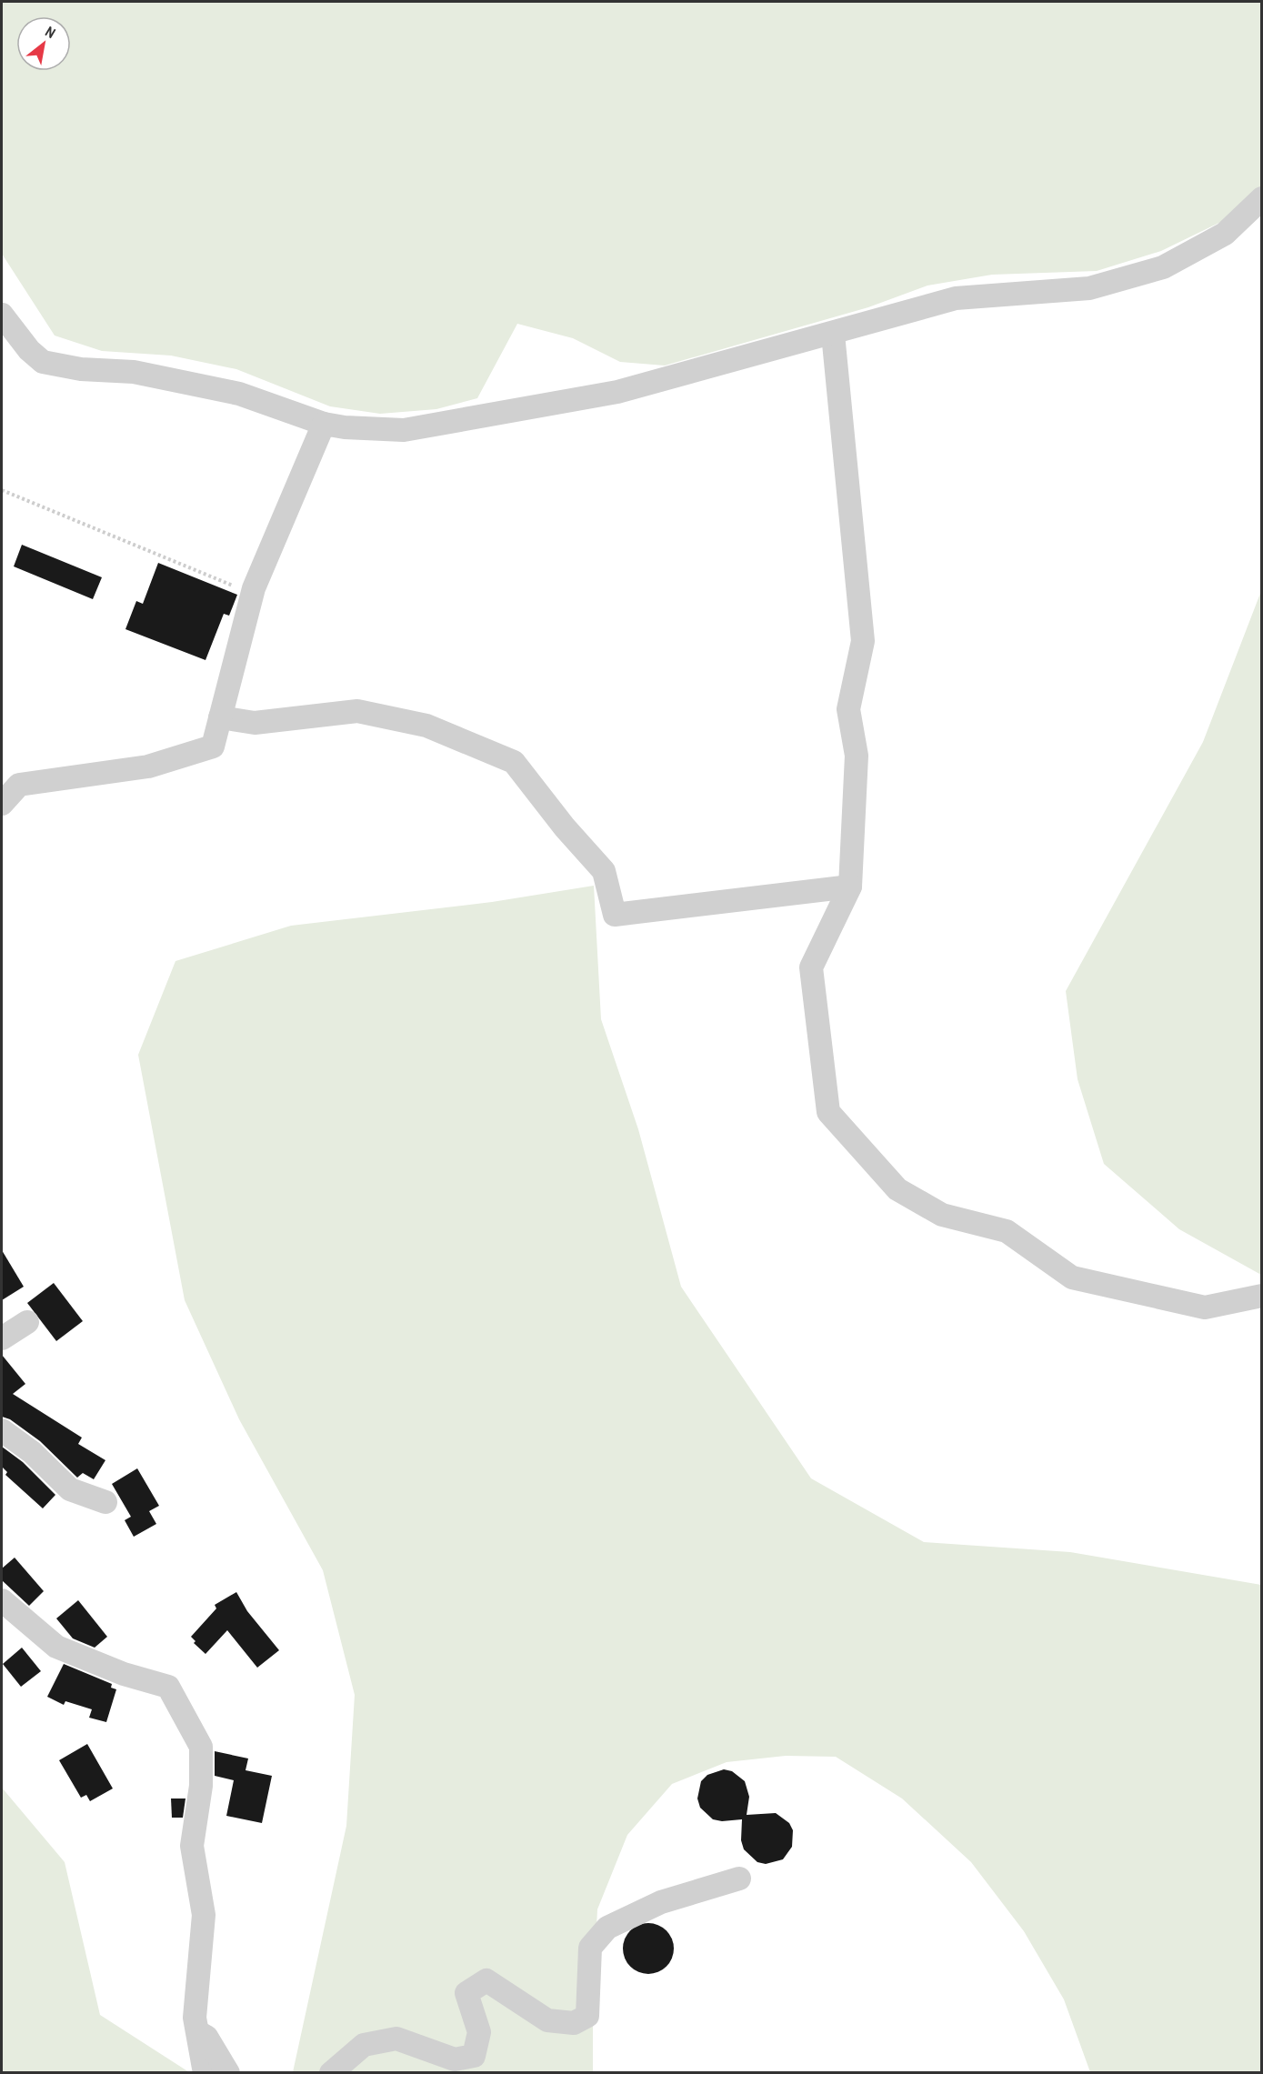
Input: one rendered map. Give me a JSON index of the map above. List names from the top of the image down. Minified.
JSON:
{"north":"top right"}
